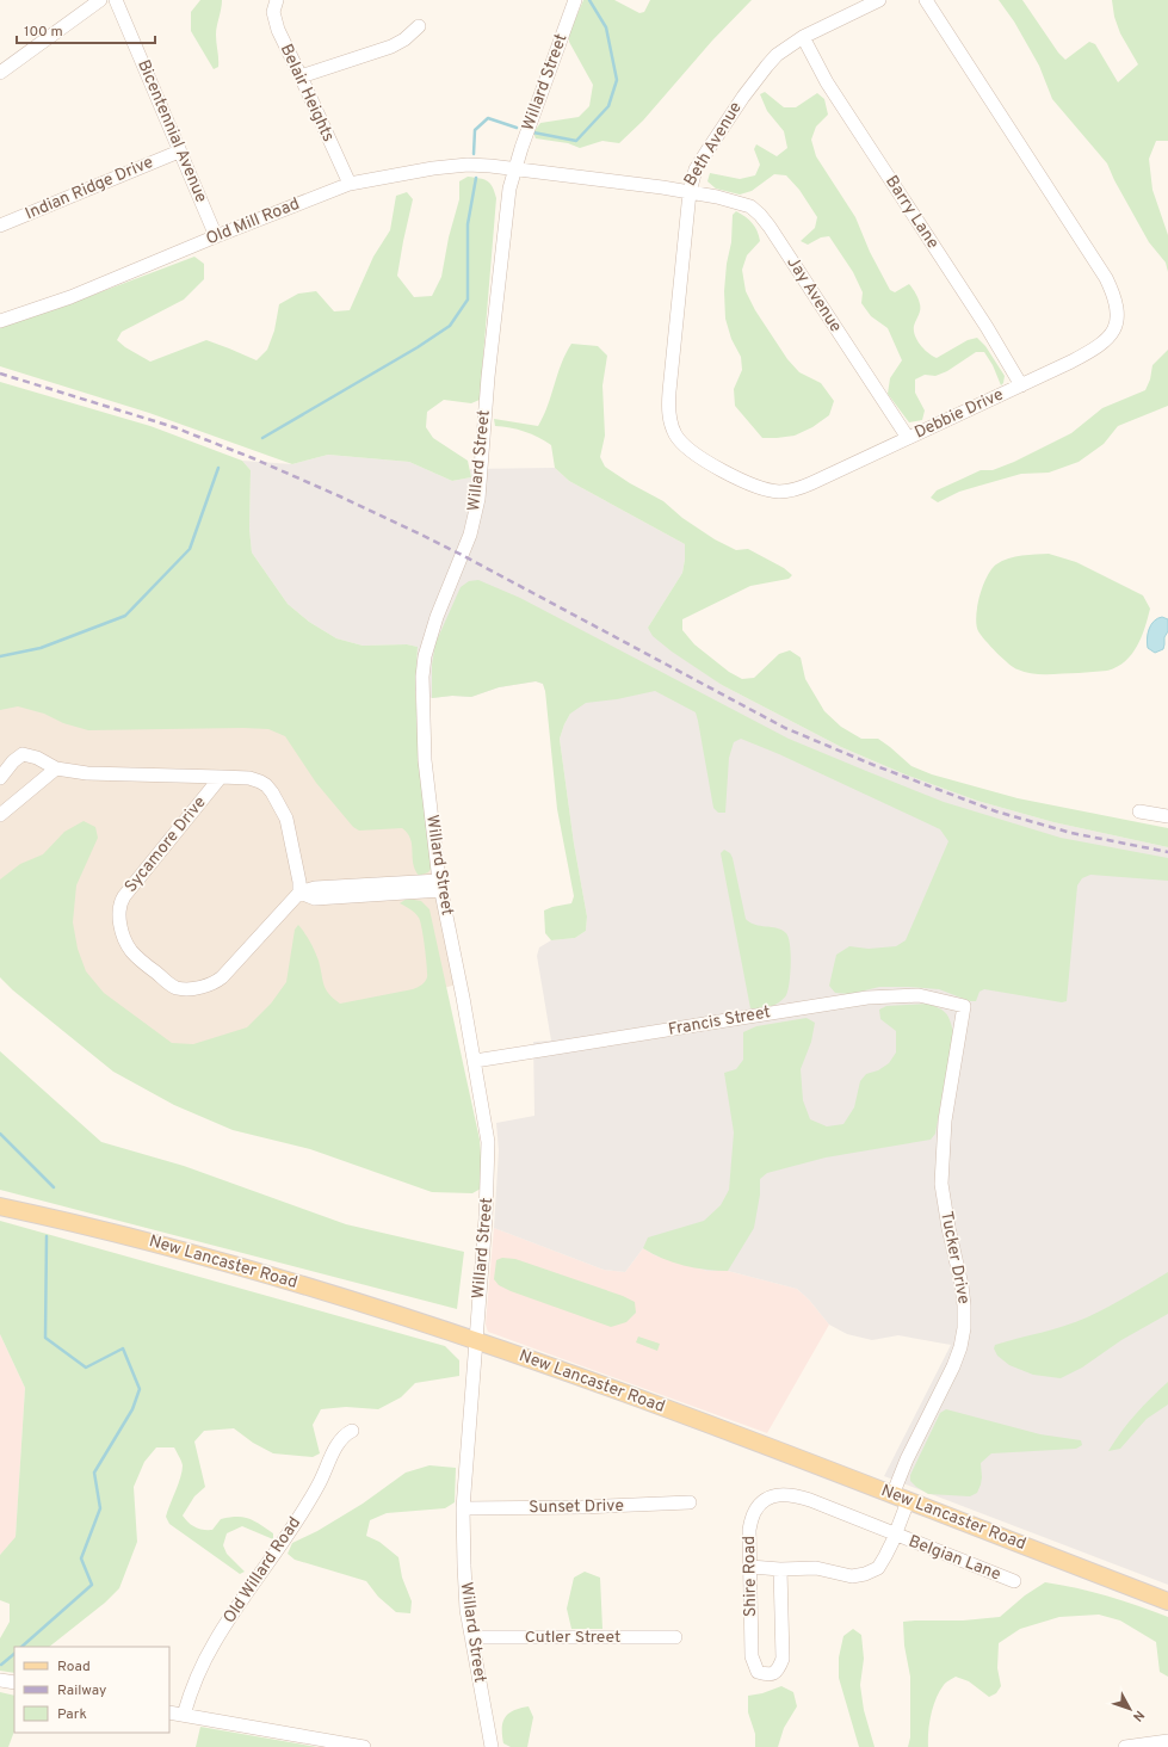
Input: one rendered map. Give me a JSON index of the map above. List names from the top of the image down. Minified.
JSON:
{"streets":{"main road":["New Lancaster Road"],"street":["Willard Street","Belair Heights","Bicentennial Avenue","Beth Avenue","Indian Ridge Drive","Barry Lane","Old Mill Road","Jay Avenue","Debbie Drive","Sycamore Drive","Francis Street","Tucker Drive","Sunset Drive","Belgian Lane","Old Willard Road","Shire Road","Cutler Street"]},"crossings":[["Willard Street","Beth Avenue"],["Willard Street","Old Mill Road"],["Willard Street","Francis Street"],["Willard Street","New Lancaster Road"],["Willard Street","Sunset Drive"],["Willard Street","Cutler Street"],["Belair Heights","Old Mill Road"],["Bicentennial Avenue","Indian Ridge Drive"],["Bicentennial Avenue","Old Mill Road"],["Beth Avenue","Barry Lane"],["Beth Avenue","Old Mill Road"],["Beth Avenue","Jay Avenue"],["Beth Avenue","Debbie Drive"],["Barry Lane","Debbie Drive"],["Jay Avenue","Debbie Drive"],["Francis Street","Tucker Drive"],["Tucker Drive","New Lancaster Road"],["Tucker Drive","Belgian Lane"],["Tucker Drive","Shire Road"],["Belgian Lane","Shire Road"]],"legend":["Road","Railway","Park"],"scale_bar":"100 m","north":"bottom right"}
